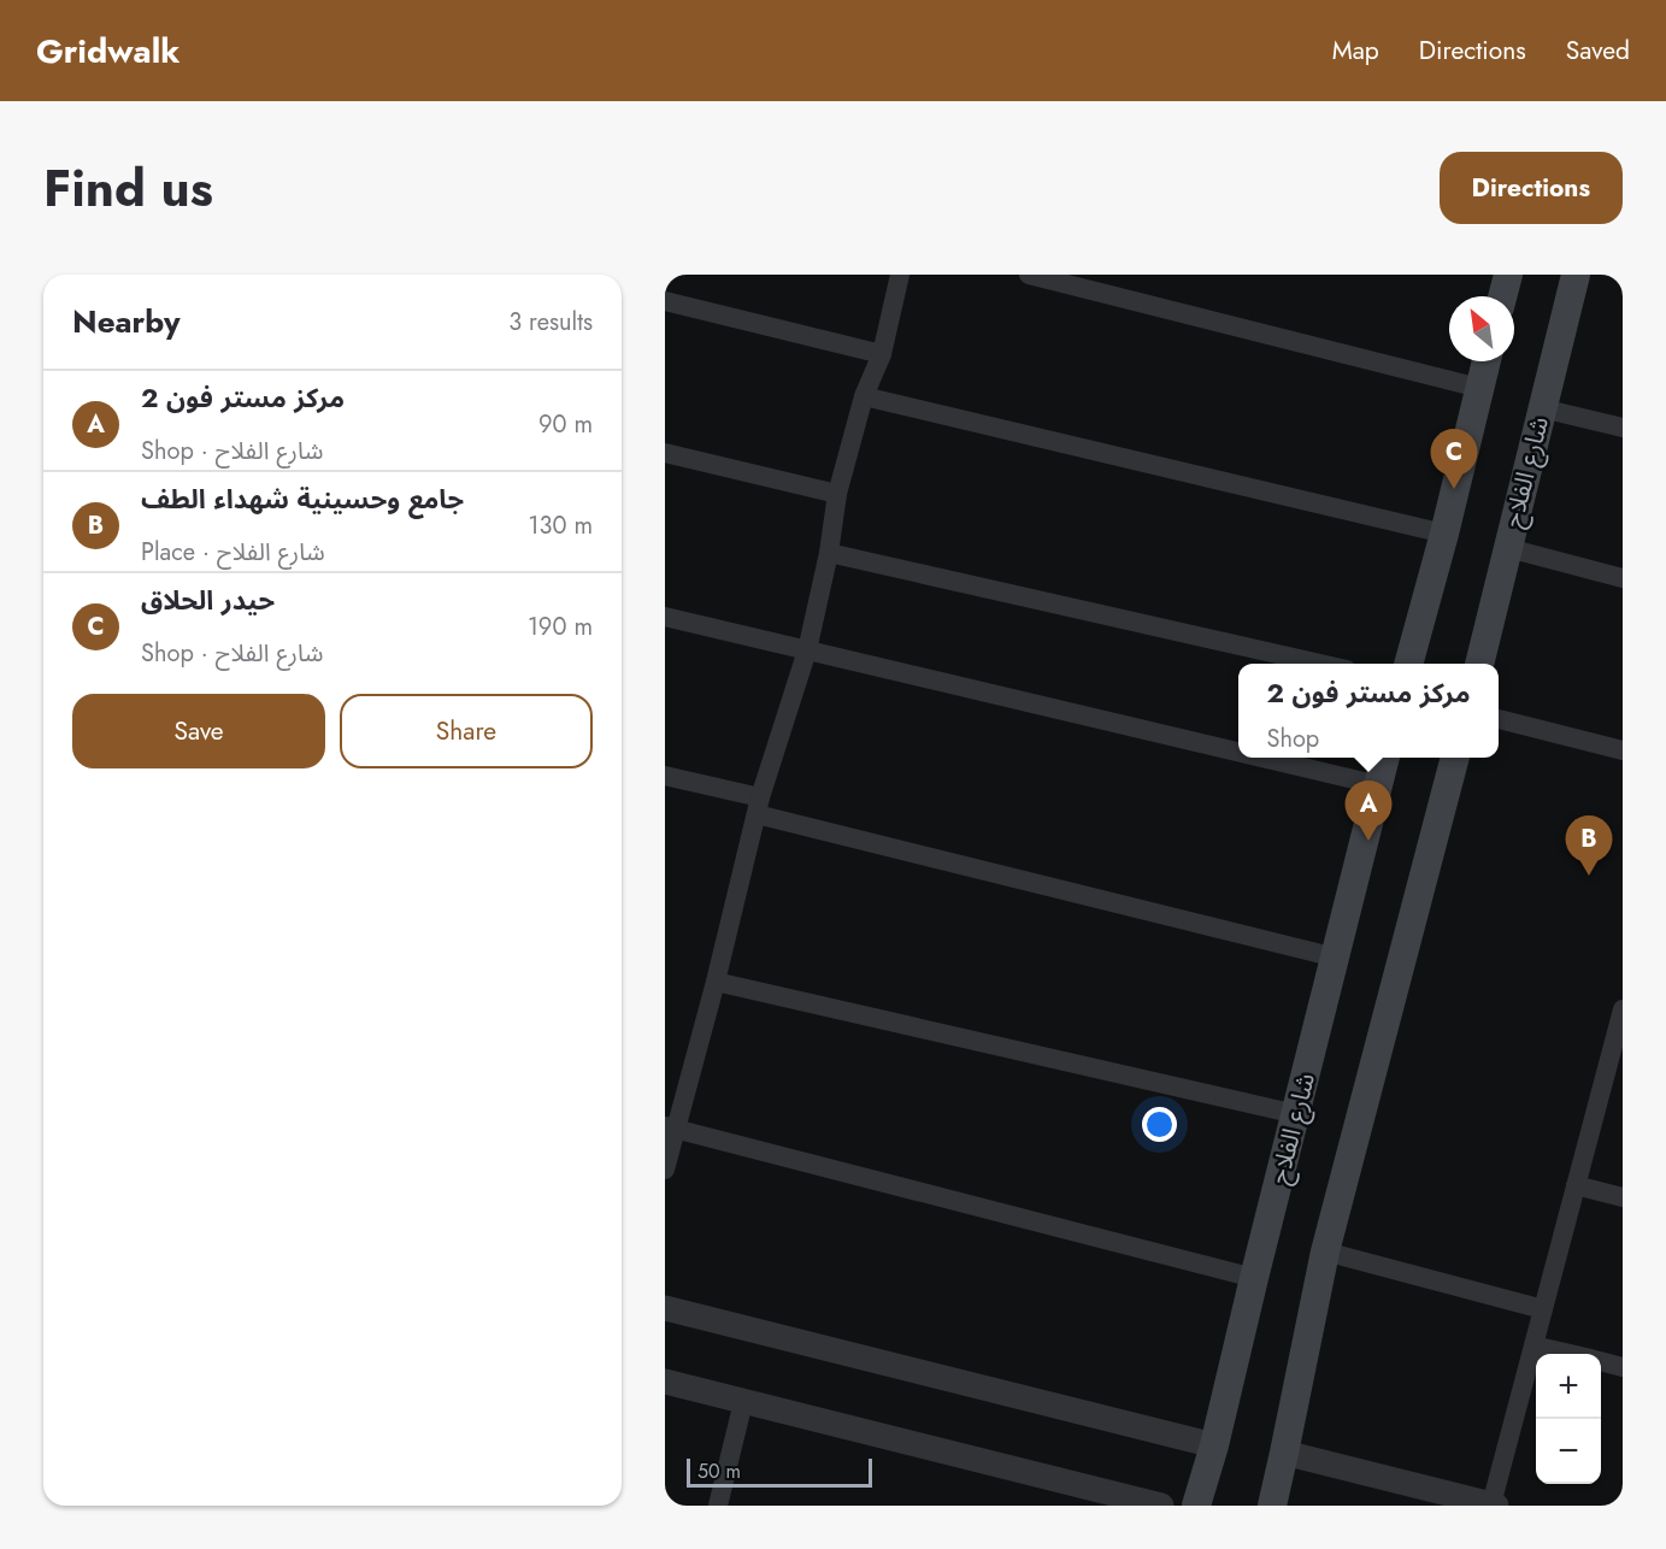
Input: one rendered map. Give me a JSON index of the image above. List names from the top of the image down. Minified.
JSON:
{"streets":{"main road":["شارع الفلاح"]},"scale_bar":"50 m","north":"top left","page":{"header":"Gridwalk","nav":["Map","Directions","Saved"],"title":"Find us","buttons":["Directions",["Save","Share"]],"heading":["Nearby","3 results"],"list":[{"mark":"A","name":"مركز مستر فون 2","note":"Shop · شارع الفلاح","value":"90 m"},{"mark":"B","name":"جامع وحسينية شهداء الطف","note":"Place · شارع الفلاح","value":"130 m"},{"mark":"C","name":"حيدر الحلاق","note":"Shop · شارع الفلاح","value":"190 m"}],"pins":["C","A","B"],"popup":["مركز مستر فون 2","Shop"],"map_buttons":["+","−"],"scale":"50 m"}}
